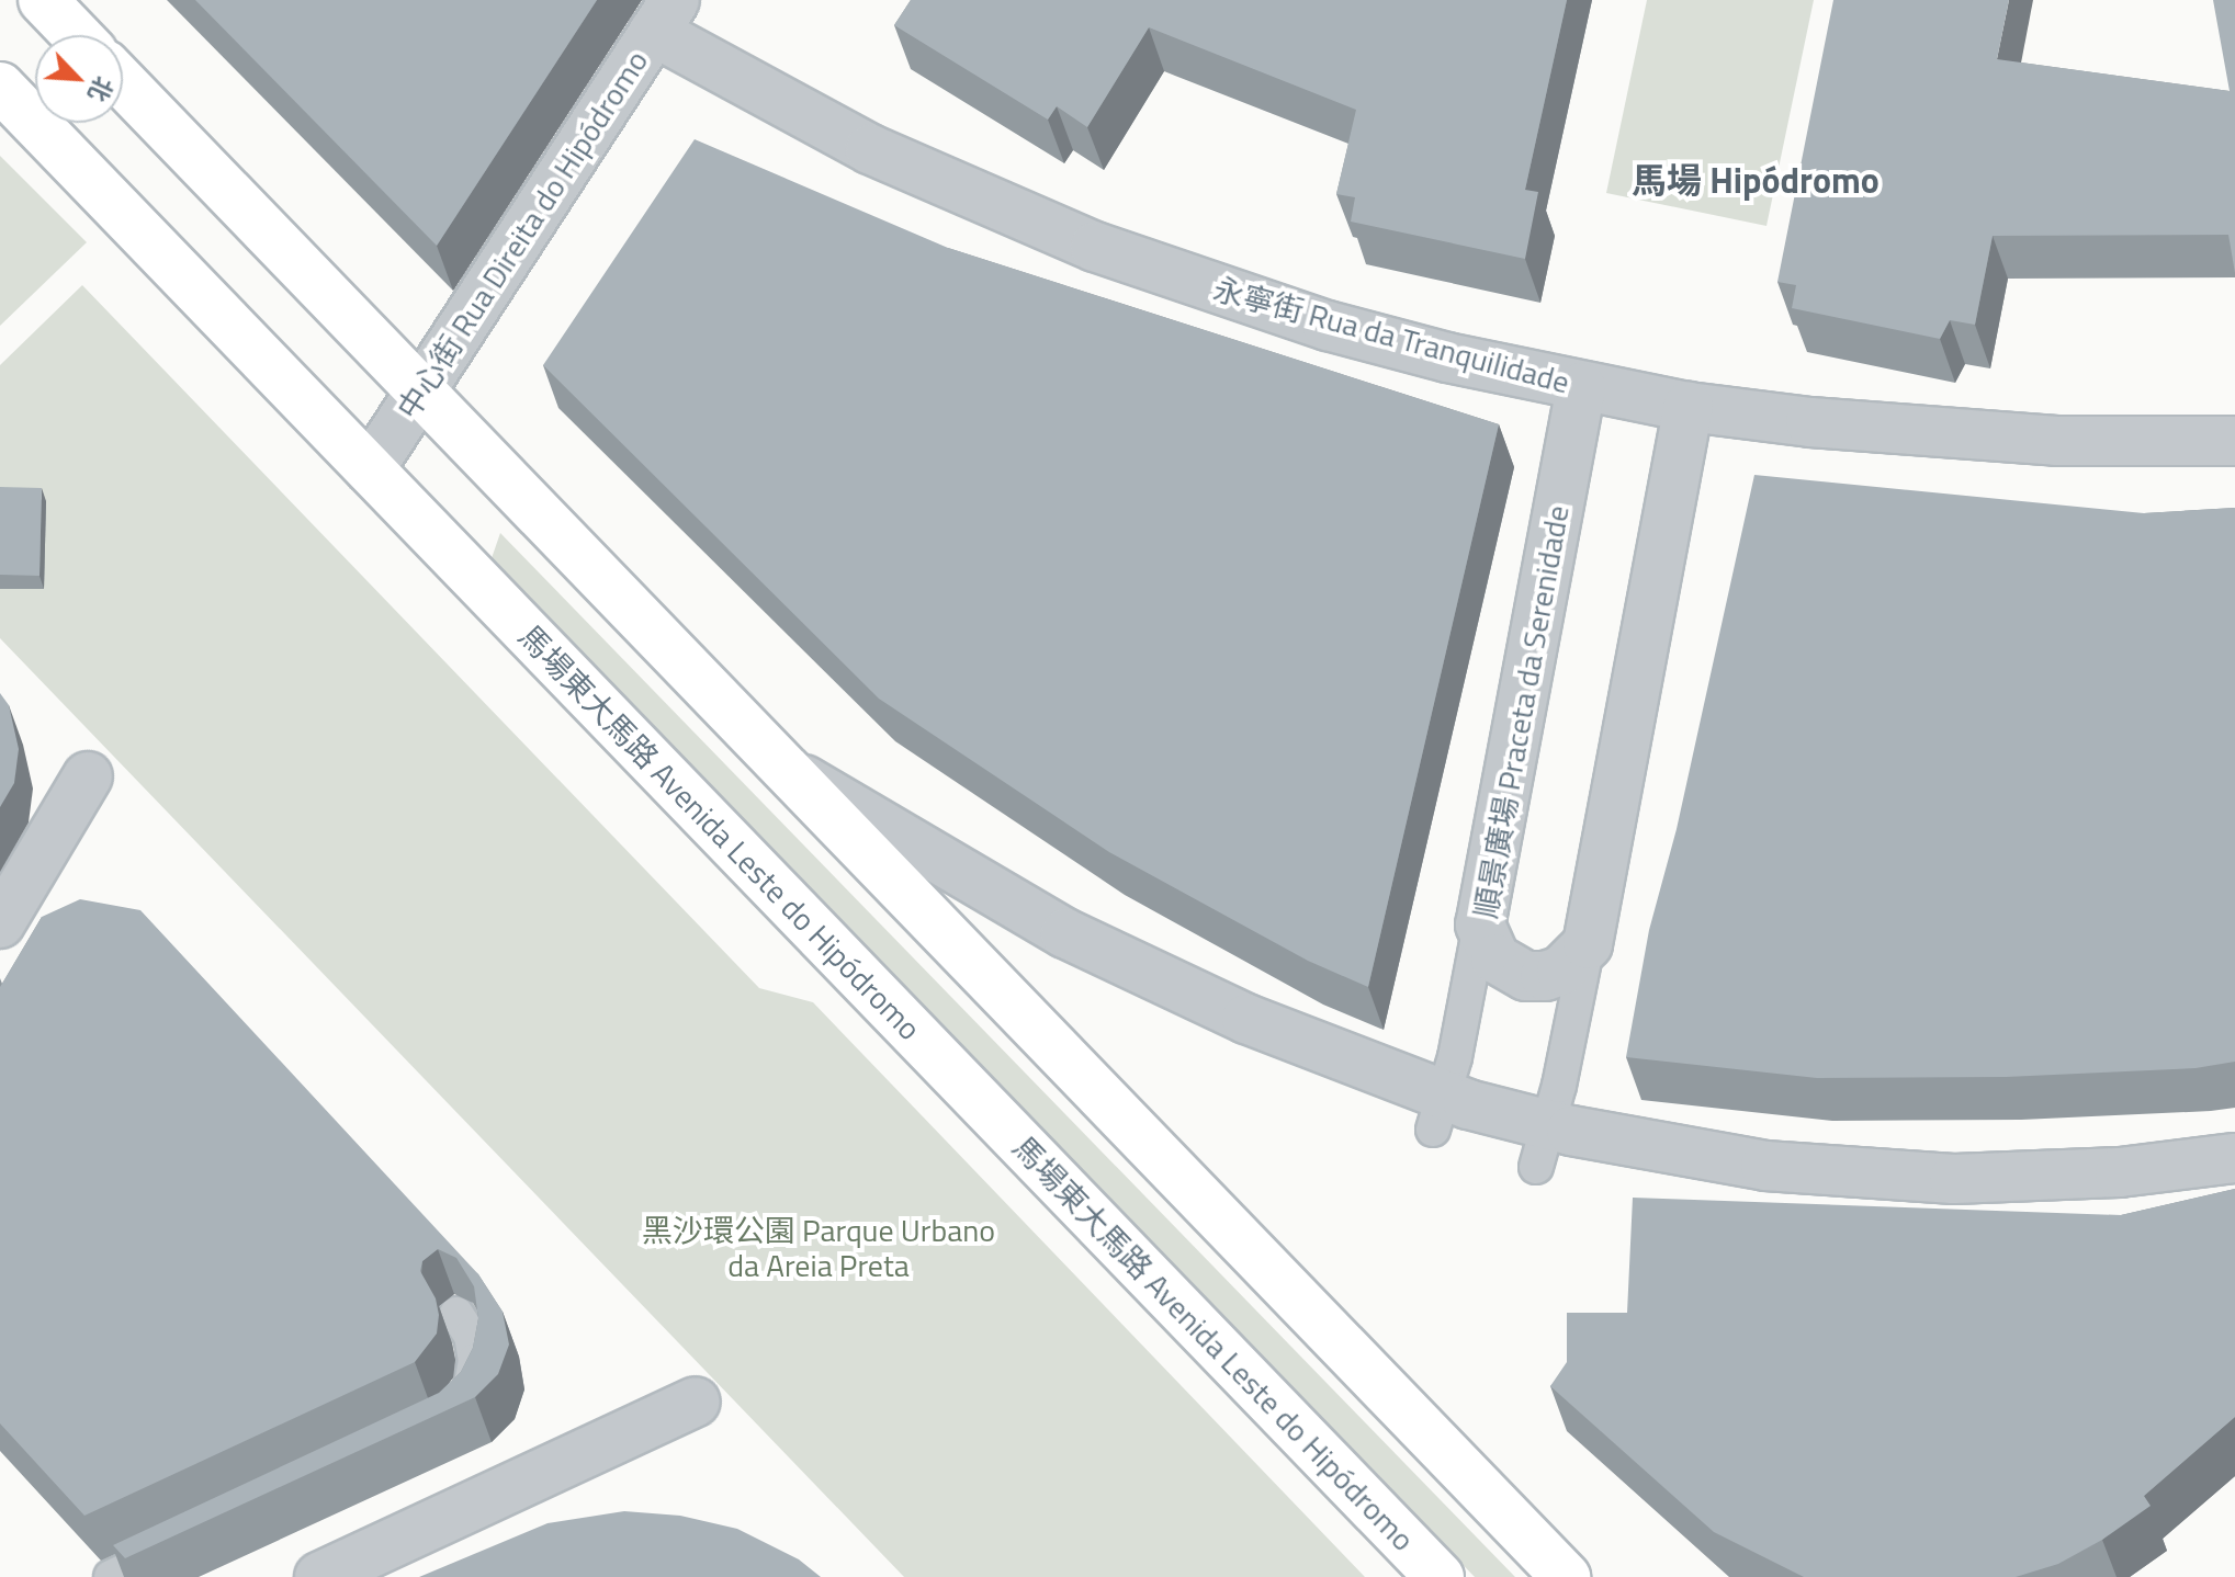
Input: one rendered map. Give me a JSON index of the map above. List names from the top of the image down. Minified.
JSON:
{"streets":{"main road":["馬場東大馬路 Avenida Leste do Hipódromo"],"street":["中心街 Rua Direita do Hipódromo","永寧街 Rua da Tranquilidade","順景廣場 Praceta da Serenidade"]},"crossings":[["中心街 Rua Direita do Hipódromo","永寧街 Rua da Tranquilidade"],["中心街 Rua Direita do Hipódromo","馬場東大馬路 Avenida Leste do Hipódromo"],["永寧街 Rua da Tranquilidade","順景廣場 Praceta da Serenidade"]],"districts":["馬場 Hipódromo"],"parks":["黑沙環公園 Parque Urbano da Areia Preta"],"north":"bottom right"}
